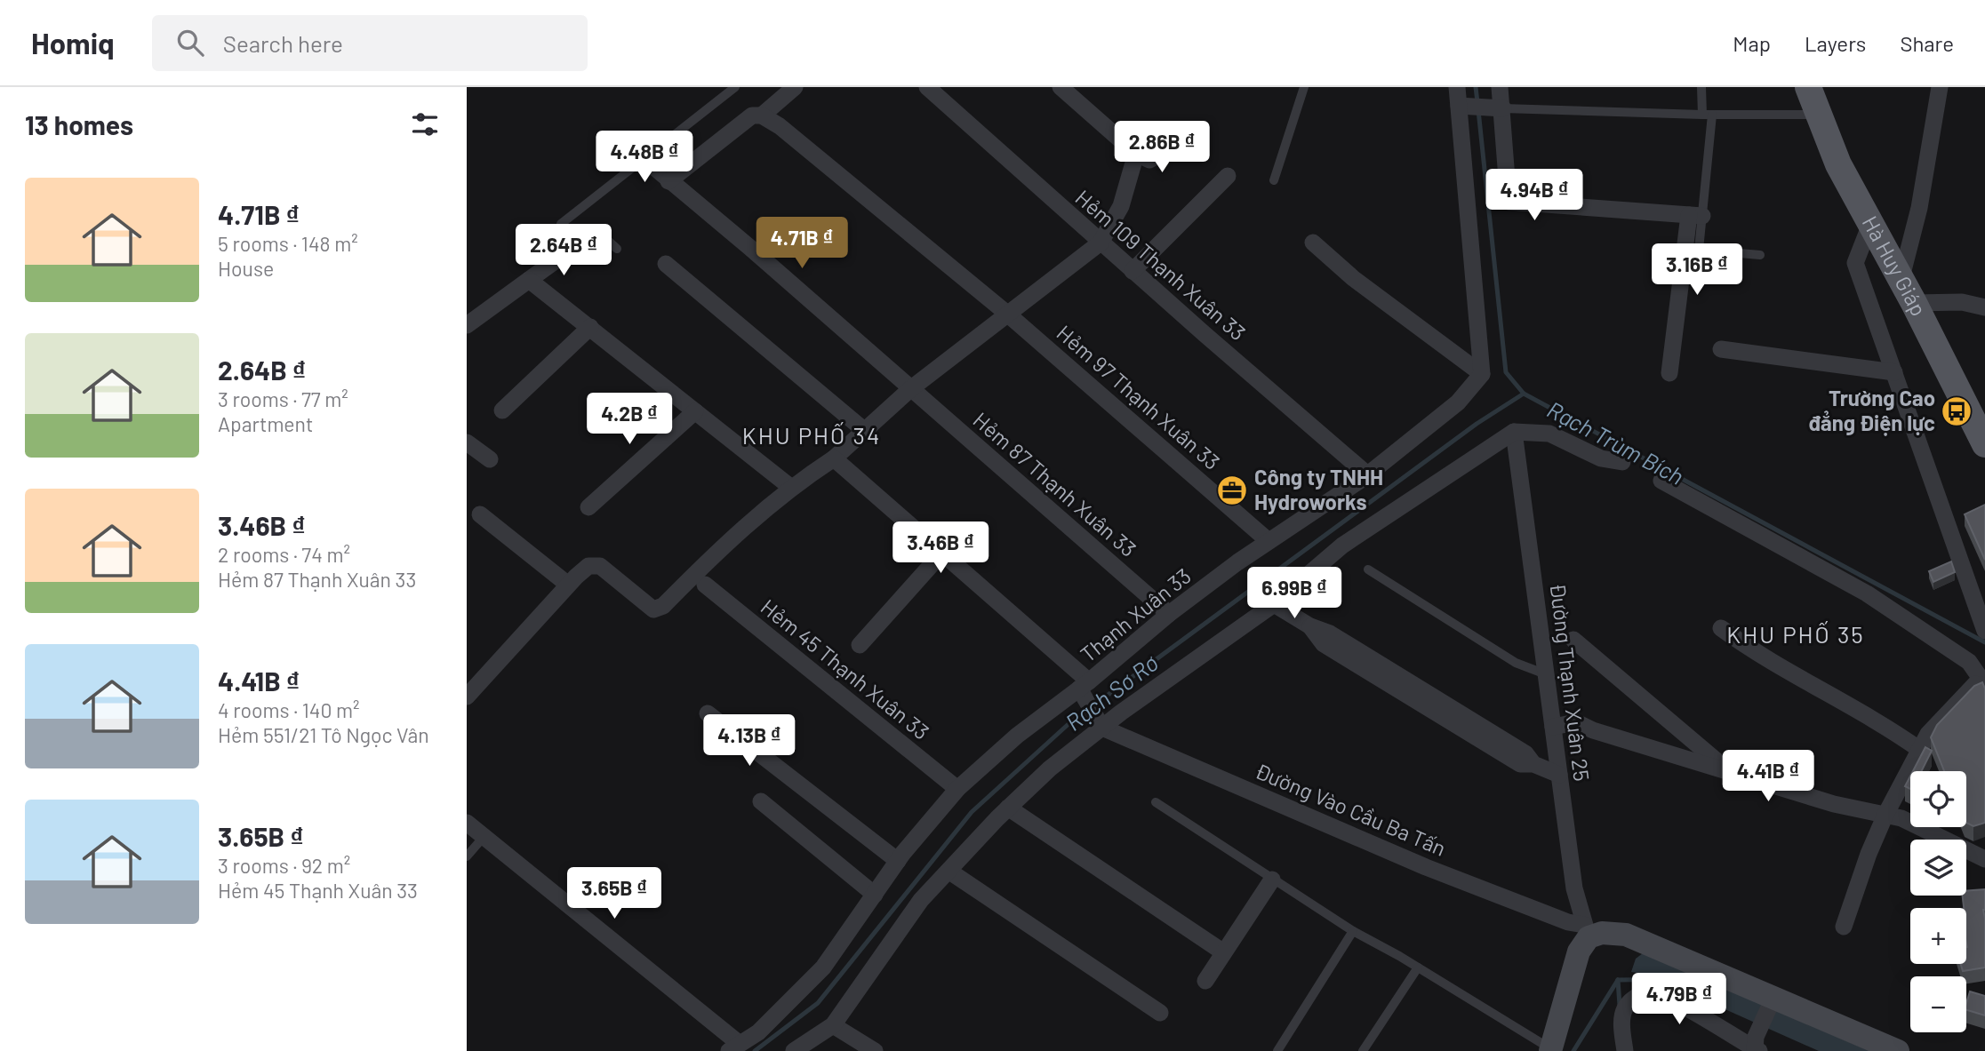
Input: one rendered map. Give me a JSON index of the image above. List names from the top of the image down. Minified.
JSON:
{"streets":{"main road":["Hà Huy Giáp"],"street":["Hẻm 109 Thạnh Xuân 33","Hẻm 97 Thạnh Xuân 33","Hẻm 87 Thạnh Xuân 33","Thạnh Xuân 33","Hẻm 45 Thạnh Xuân 33","Đường Thạnh Xuân 25","Đường Vào Cầu Ba Tấn"]},"crossings":[["Hẻm 109 Thạnh Xuân 33","Thạnh Xuân 33"],["Hẻm 97 Thạnh Xuân 33","Thạnh Xuân 33"],["Hẻm 87 Thạnh Xuân 33","Thạnh Xuân 33"],["Thạnh Xuân 33","Hẻm 45 Thạnh Xuân 33"],["Đường Thạnh Xuân 25","Đường Vào Cầu Ba Tấn"]],"districts":["KHU PHỐ 34","KHU PHỐ 35"],"water":["Rạch Trùm Bích","Rạch Sơ Rơ"],"places":{"bus stop":["Trường Cao đẳng Điện lực"],"office":["Công ty TNHH Hydroworks"]},"page":{"header":"Homiq","search":"Search here","nav":["Map","Layers","Share"],"heading":"13 homes","price":["2.86B ₫","4.48B ₫","4.94B ₫","4.71B ₫","2.64B ₫","3.16B ₫","4.2B ₫","3.46B ₫","6.99B ₫","4.13B ₫","4.41B ₫","3.65B ₫","4.79B ₫"],"list":[{"name":"4.71B ₫","note":"5 rooms · 148 m² · House"},{"name":"2.64B ₫","note":"3 rooms · 77 m² · Apartment"},{"name":"3.46B ₫","note":"2 rooms · 74 m² · Hẻm 87 Thạnh Xuân 33"},{"name":"4.41B ₫","note":"4 rooms · 140 m² · Hẻm 551/21 Tô Ngọc Vân"},{"name":"3.65B ₫","note":"3 rooms · 92 m² · Hẻm 45 Thạnh Xuân 33"}],"map_buttons":["+","−"]}}
